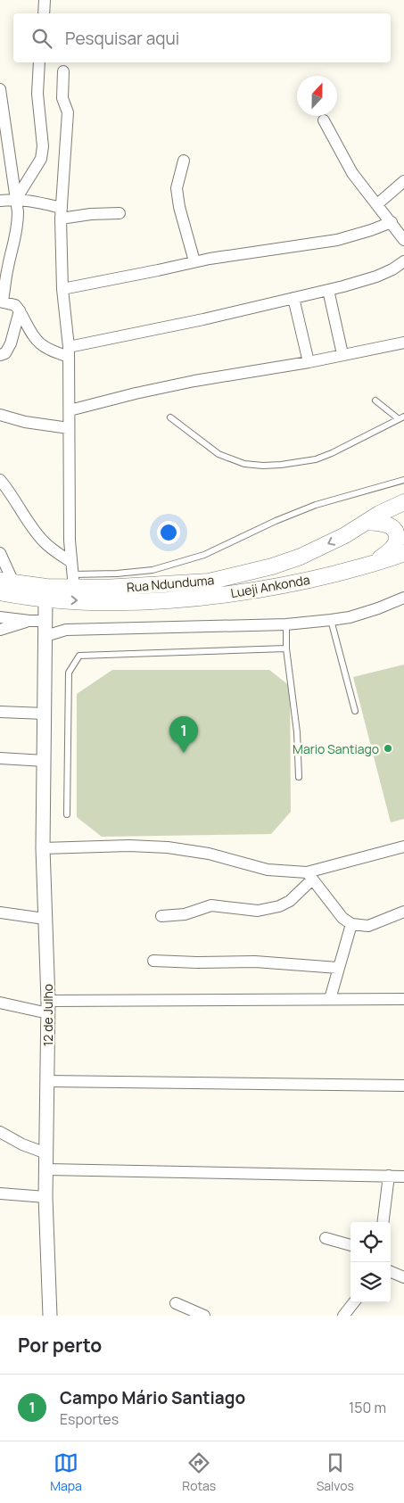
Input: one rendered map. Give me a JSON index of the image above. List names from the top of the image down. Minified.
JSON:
{"streets":{"main road":["Rua Ndunduma","Lueji Ankonda"],"street":["12 de Julho"]},"crossings":[["Lueji Ankonda","12 de Julho"]],"one_way":["Rua Ndunduma","Lueji Ankonda"],"places":["Mario Santiago"],"north":"top","page":{"search":"Pesquisar aqui","pins":"1","heading":"Por perto","list":[{"mark":"1","name":"Campo Mário Santiago","note":"Esportes","value":"150 m"}],"nav":["Mapa","Rotas","Salvos"]}}
